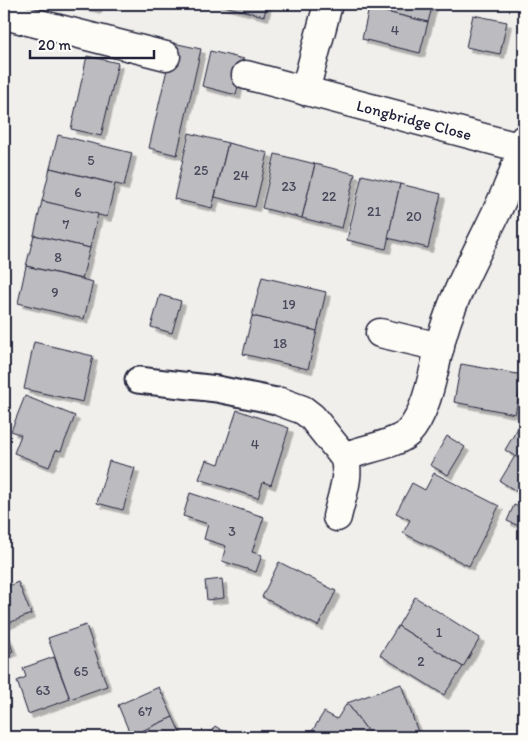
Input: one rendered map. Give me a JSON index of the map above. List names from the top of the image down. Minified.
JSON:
{"streets":{"street":["Longbridge Close"]},"house_numbers":["4","5","25","24","23","6","22","21","20","7","8","9","19","18","4","3","1","2","65","63","67"],"scale_bar":"20 m"}
